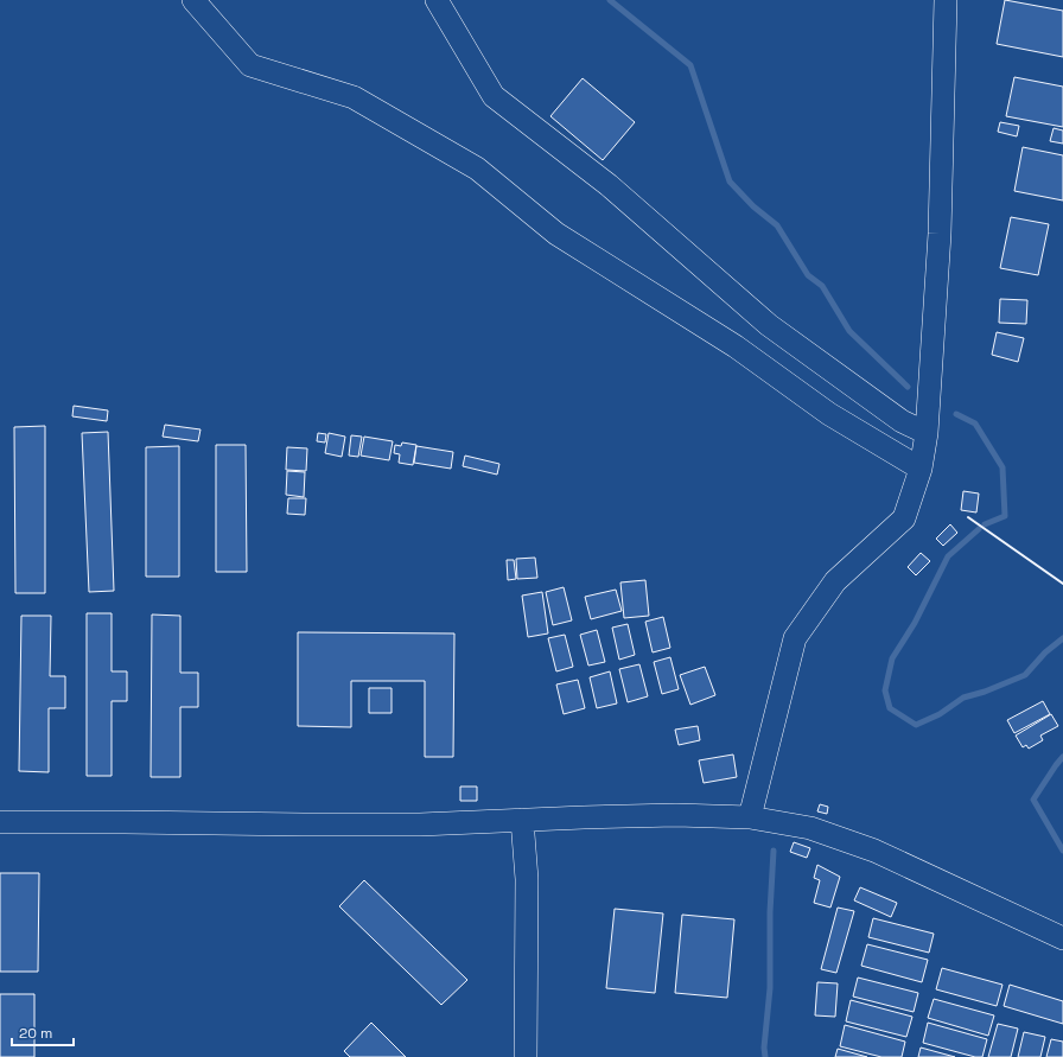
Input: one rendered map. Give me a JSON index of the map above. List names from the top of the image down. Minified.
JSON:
{"scale_bar":"20 m"}
